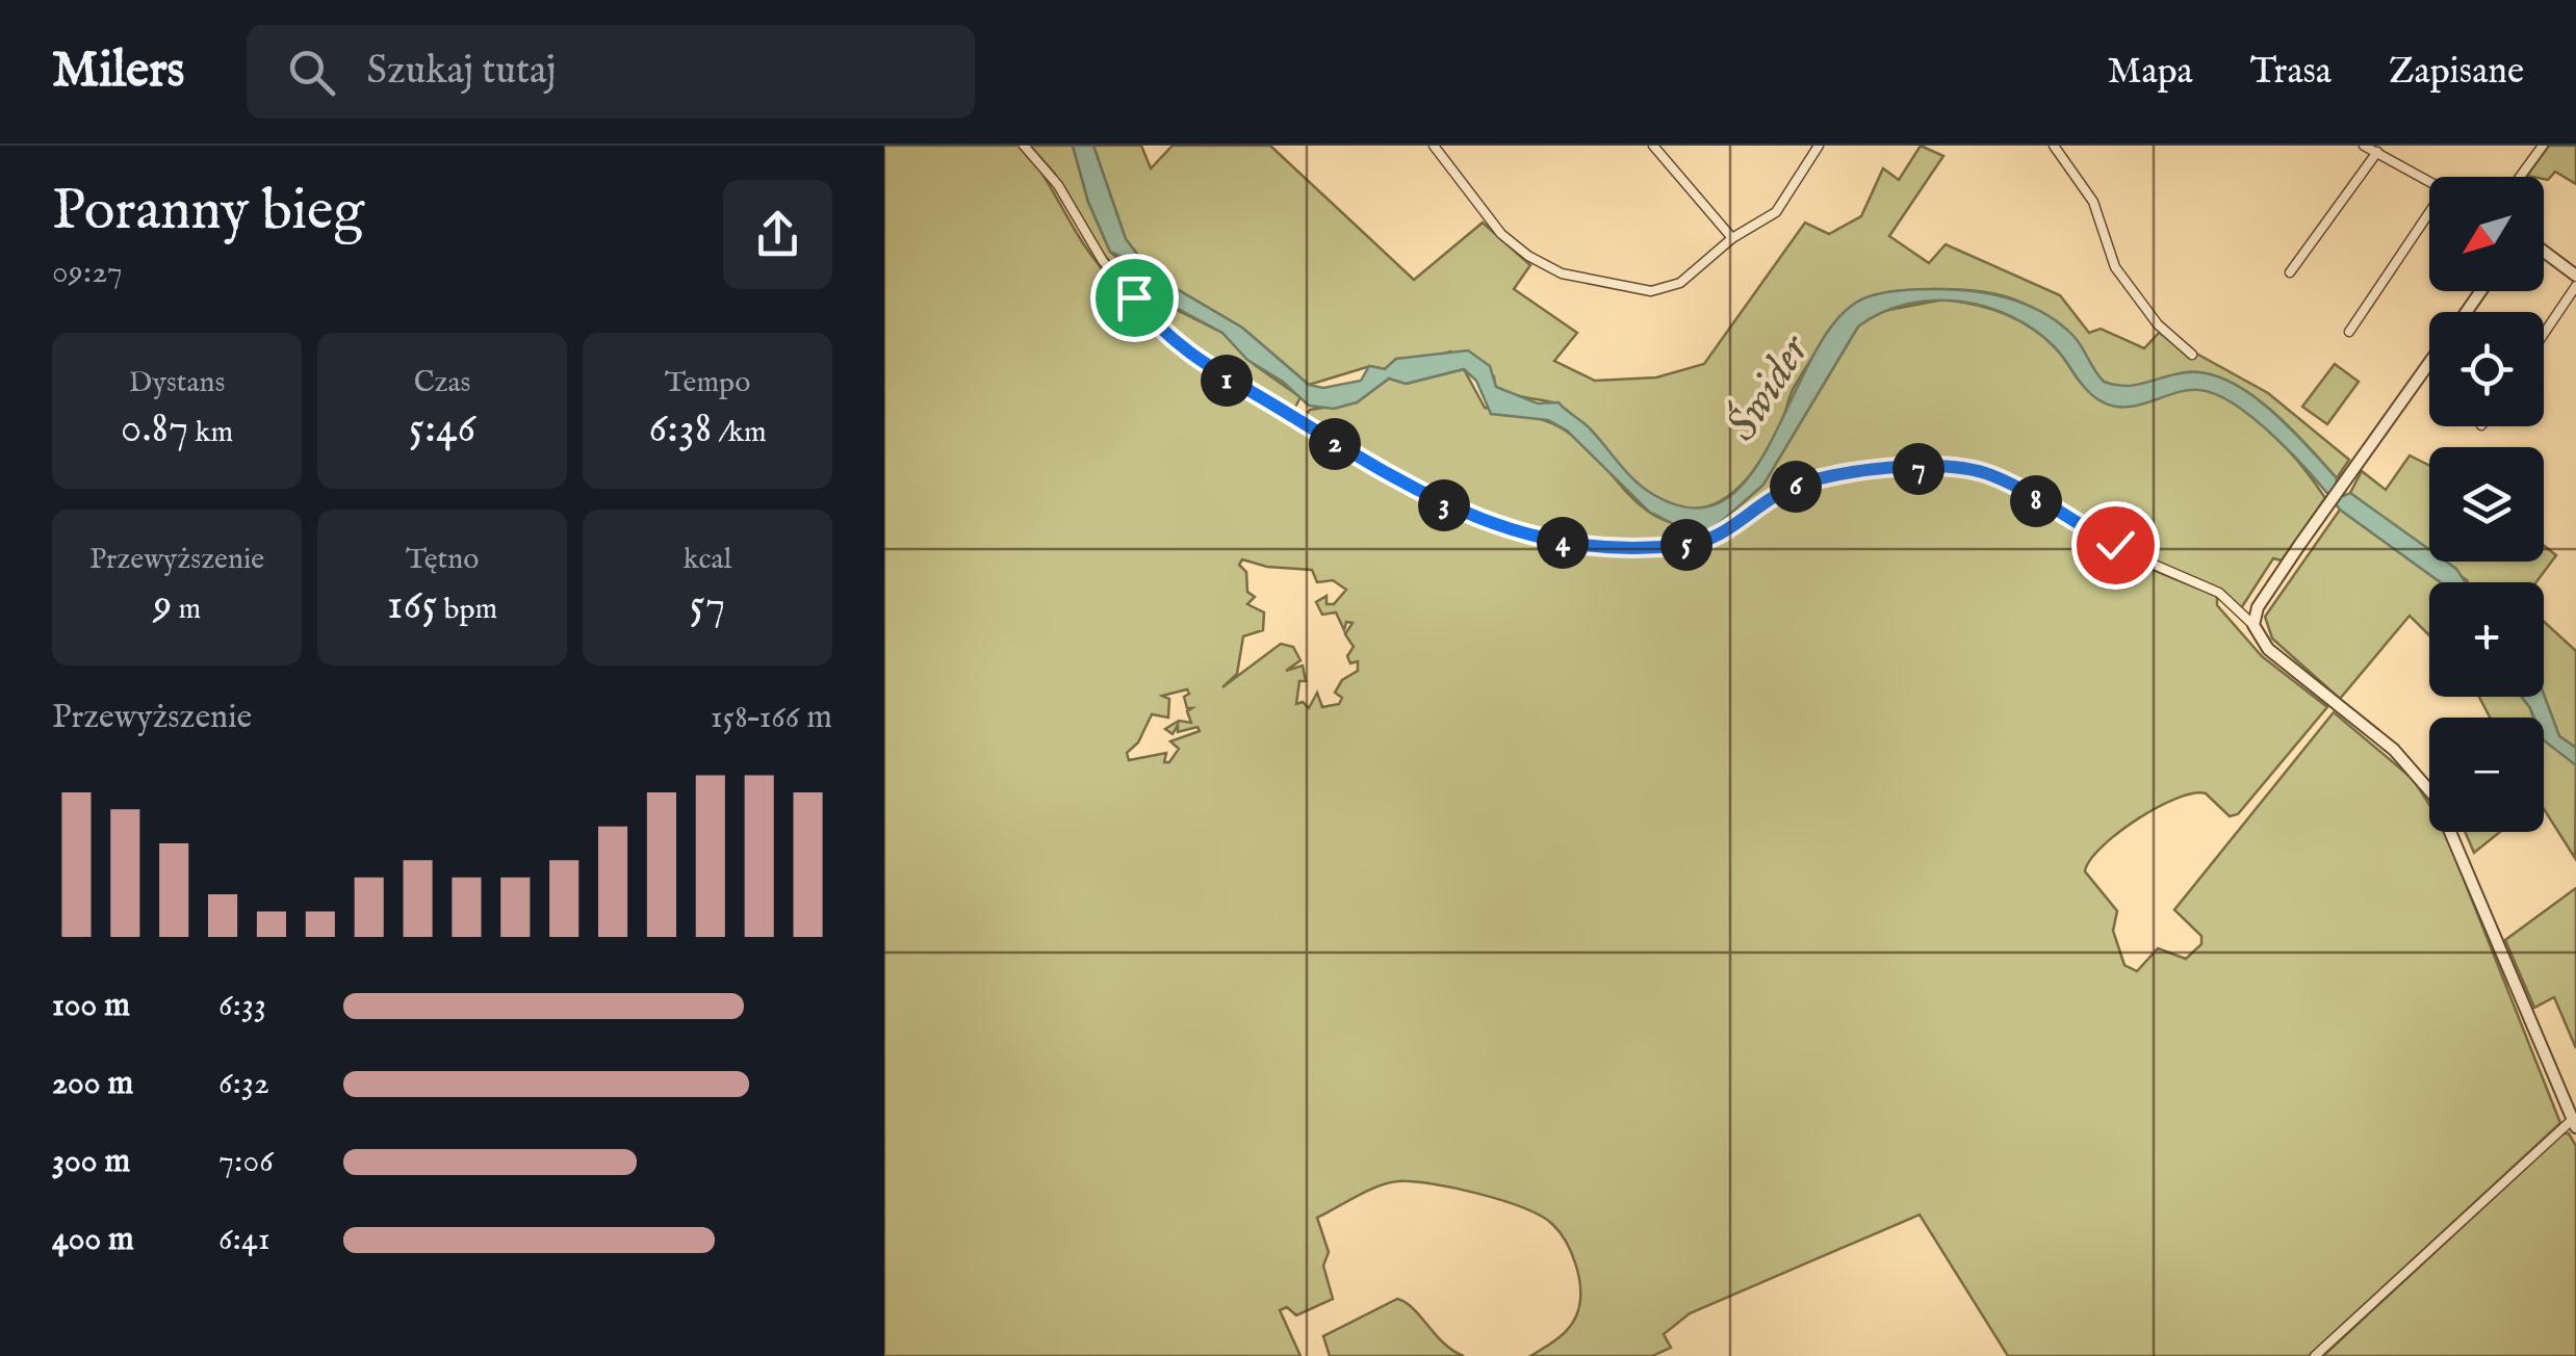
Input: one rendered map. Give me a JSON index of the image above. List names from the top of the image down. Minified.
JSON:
{"water":["Świder"],"north":"bottom left","page":{"header":"Milers","search":"Szukaj tutaj","nav":["Mapa","Trasa","Zapisane"],"heading":["Poranny bieg","09:27"],"map_buttons":["+","−"],"stats":[["Dystans","0.87 km"],["Czas","5:46"],["Tempo","6:38 /km"],["Przewyższenie","9 m"],["Tętno","165 bpm"],["kcal","57"]],"pins":["1","2","7","6","8","3","4","5"],"chart":["Przewyższenie","158–166 m"],"list":[{"name":"100 m","note":"6:33"},{"name":"200 m","note":"6:32"},{"name":"300 m","note":"7:06"},{"name":"400 m","note":"6:41"}]}}
